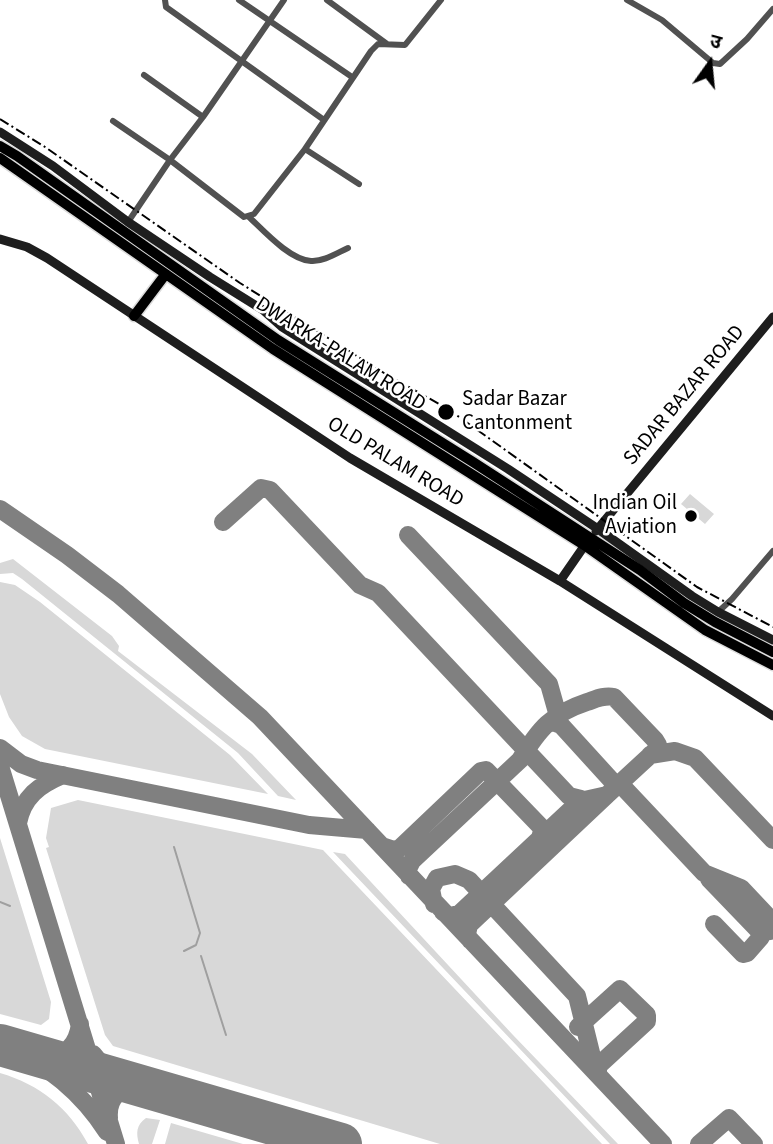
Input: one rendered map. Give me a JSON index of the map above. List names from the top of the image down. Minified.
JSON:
{"streets":{"main road":["DWARKA-PALAM ROAD"],"street":["SADAR BAZAR ROAD","OLD PALAM ROAD"]},"crossings":[["DWARKA-PALAM ROAD","SADAR BAZAR ROAD"],["SADAR BAZAR ROAD","OLD PALAM ROAD"]],"places":["Sadar Bazar Cantonment","Indian Oil Aviation"],"north":"top"}
